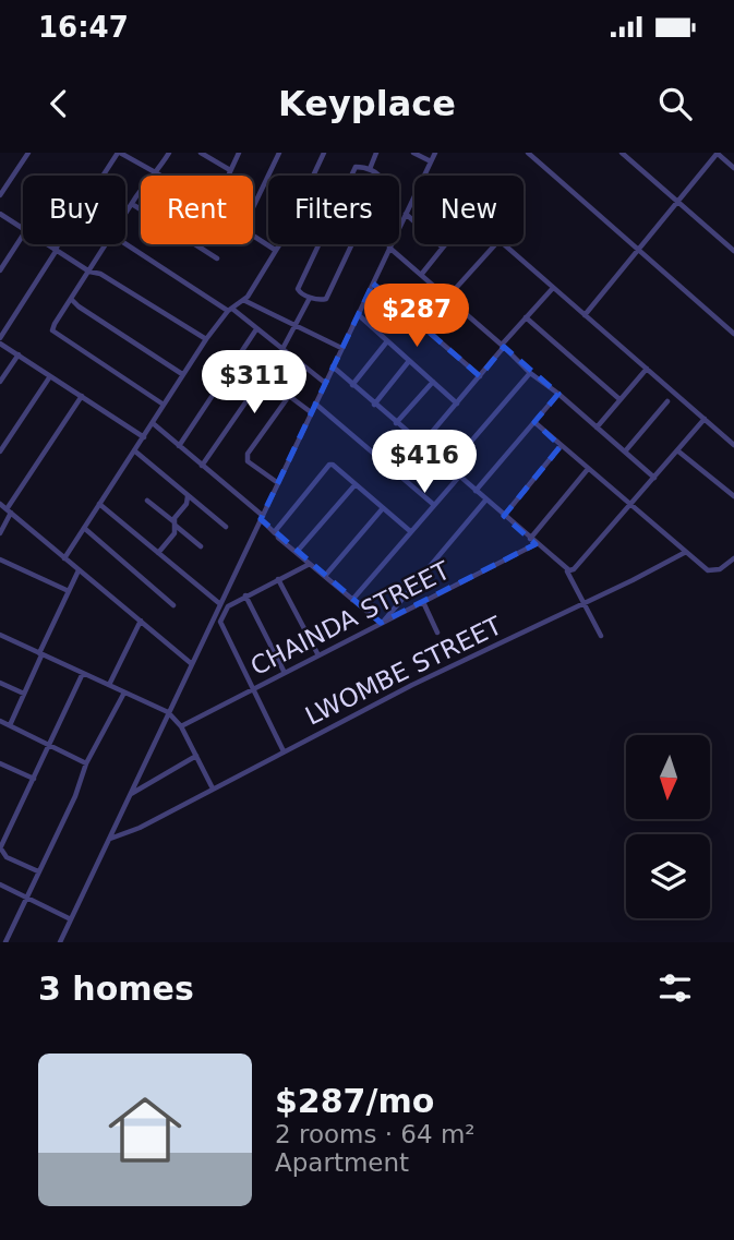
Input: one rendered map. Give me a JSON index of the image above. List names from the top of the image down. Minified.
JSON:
{"streets":{"street":["CHAINDA STREET","LWOMBE STREET"]},"north":"bottom","page":{"status":"16:47","header":"Keyplace","chip":["Buy","Rent","Filters","New"],"price":["$287","$311","$416"],"heading":"3 homes","list":[{"name":"$287/mo","note":"2 rooms · 64 m² · Apartment"}]}}
